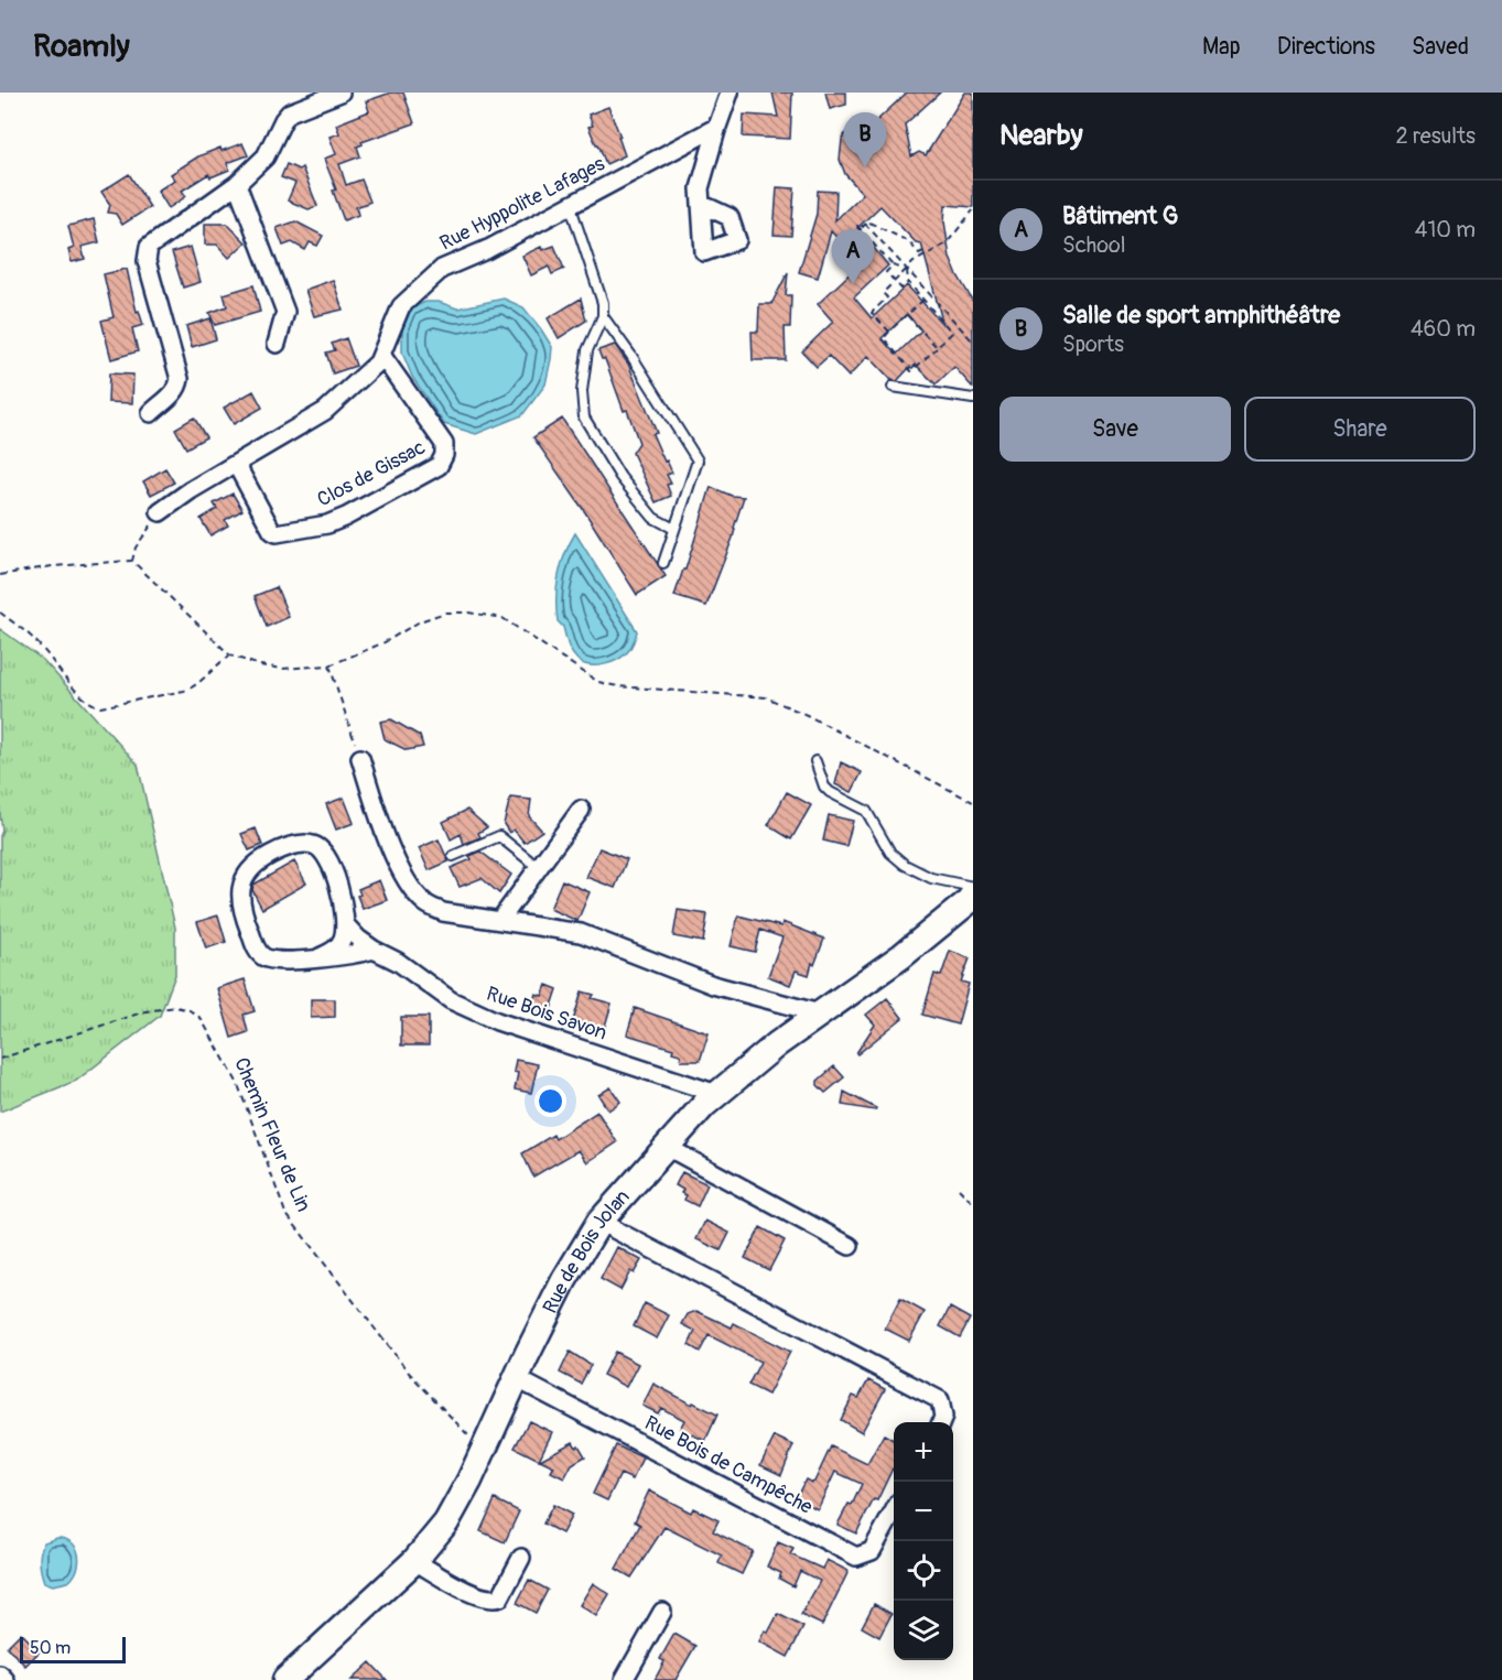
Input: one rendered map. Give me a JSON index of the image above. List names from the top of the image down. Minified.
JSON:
{"streets":{"street":["Rue Hyppolite Lafages","Clos de Gissac","Rue Bois Savon","Rue de Bois Jolan","Rue Bois de Campêche"],"path":["Chemin Fleur de Lin"]},"crossings":[["Rue Hyppolite Lafages","Clos de Gissac"],["Rue Bois Savon","Rue de Bois Jolan"],["Chemin Fleur de Lin","Rue de Bois Jolan"],["Rue de Bois Jolan","Rue Bois de Campêche"]],"scale_bar":"50 m","page":{"header":"Roamly","nav":["Map","Directions","Saved"],"heading":["Nearby","2 results"],"pins":["B","A"],"list":[{"mark":"A","name":"Bâtiment G","note":"School","value":"410 m"},{"mark":"B","name":"Salle de sport amphithéâtre","note":"Sports","value":"460 m"}],"buttons":["Save","Share"],"map_buttons":["+","−"],"scale":"50 m"}}
